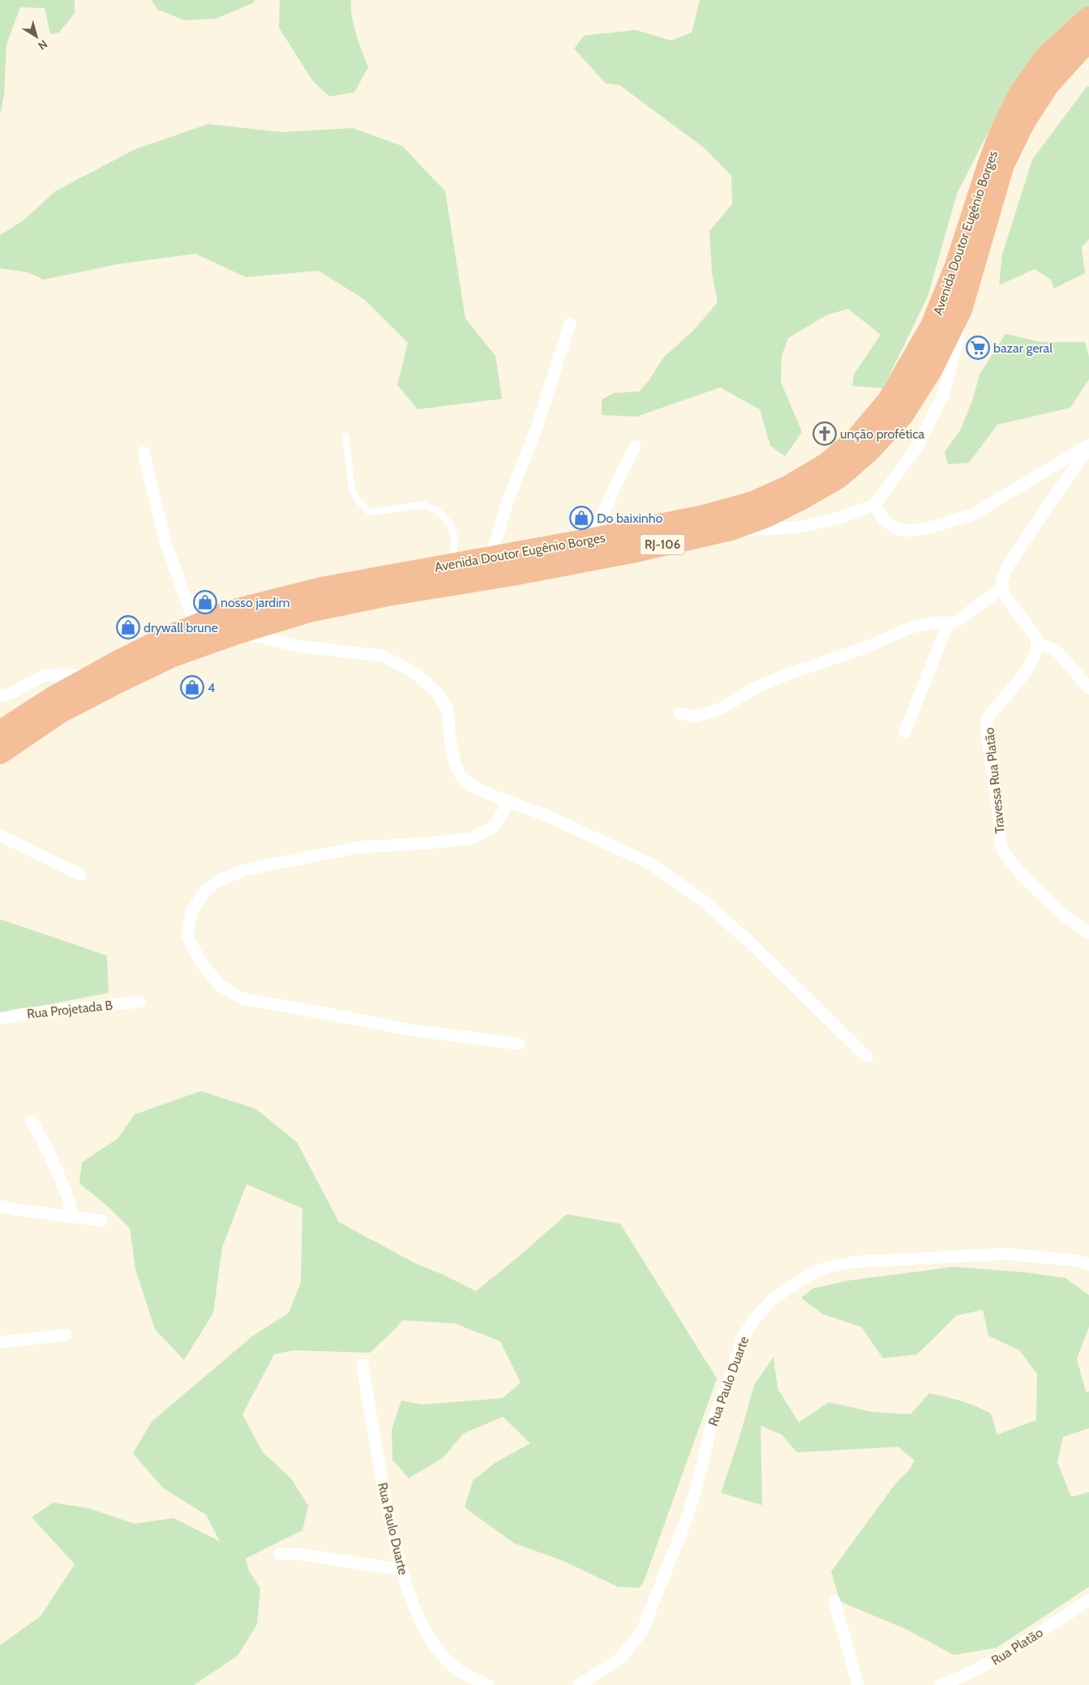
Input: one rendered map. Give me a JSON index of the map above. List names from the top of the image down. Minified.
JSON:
{"streets":{"highway":["Avenida Doutor Eugênio Borges","RJ-106"],"street":["Travessa Rua Platão","Rua Projetada B","Rua Paulo Duarte","Rua Platão"]},"places":{"supermarket":["bazar geral"],"church":["unção profética"],"shop":["Do baixinho","nosso jardim","drywall brune","4"]},"north":"bottom right"}
